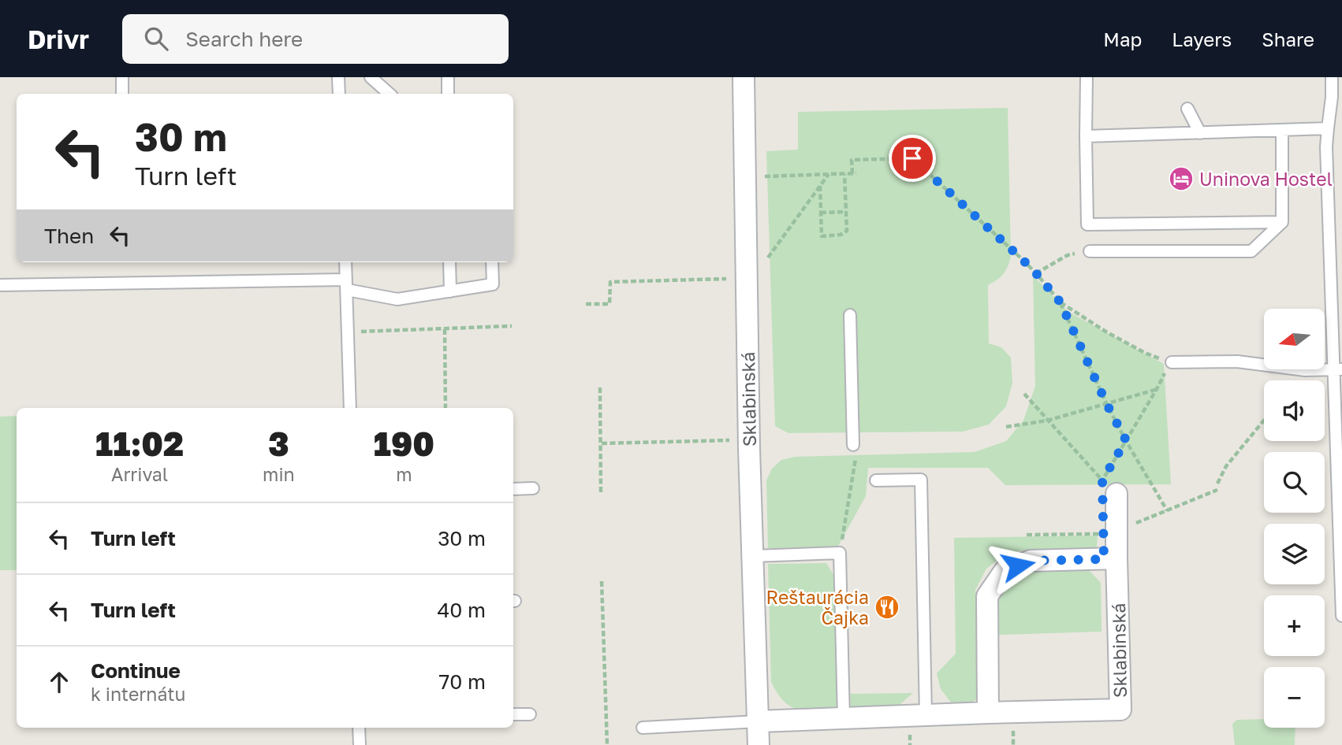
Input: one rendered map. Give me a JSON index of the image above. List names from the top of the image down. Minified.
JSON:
{"streets":{"street":["Sklabinská"]},"places":{"hotel":["Uninova Hostel"],"restaurant":["Reštaurácia Čajka"]},"north":"left","page":{"header":"Drivr","search":"Search here","nav":["Map","Layers","Share"],"turn":["30 m","Turn left"],"then":"Then","map_buttons":["+","−"],"eta":["11:02","Arrival","3","min","190","m"],"list":[{"name":"Turn left","value":"30 m"},{"name":"Turn left","value":"40 m"},{"name":"Continue","note":"k internátu","value":"70 m"}]}}
